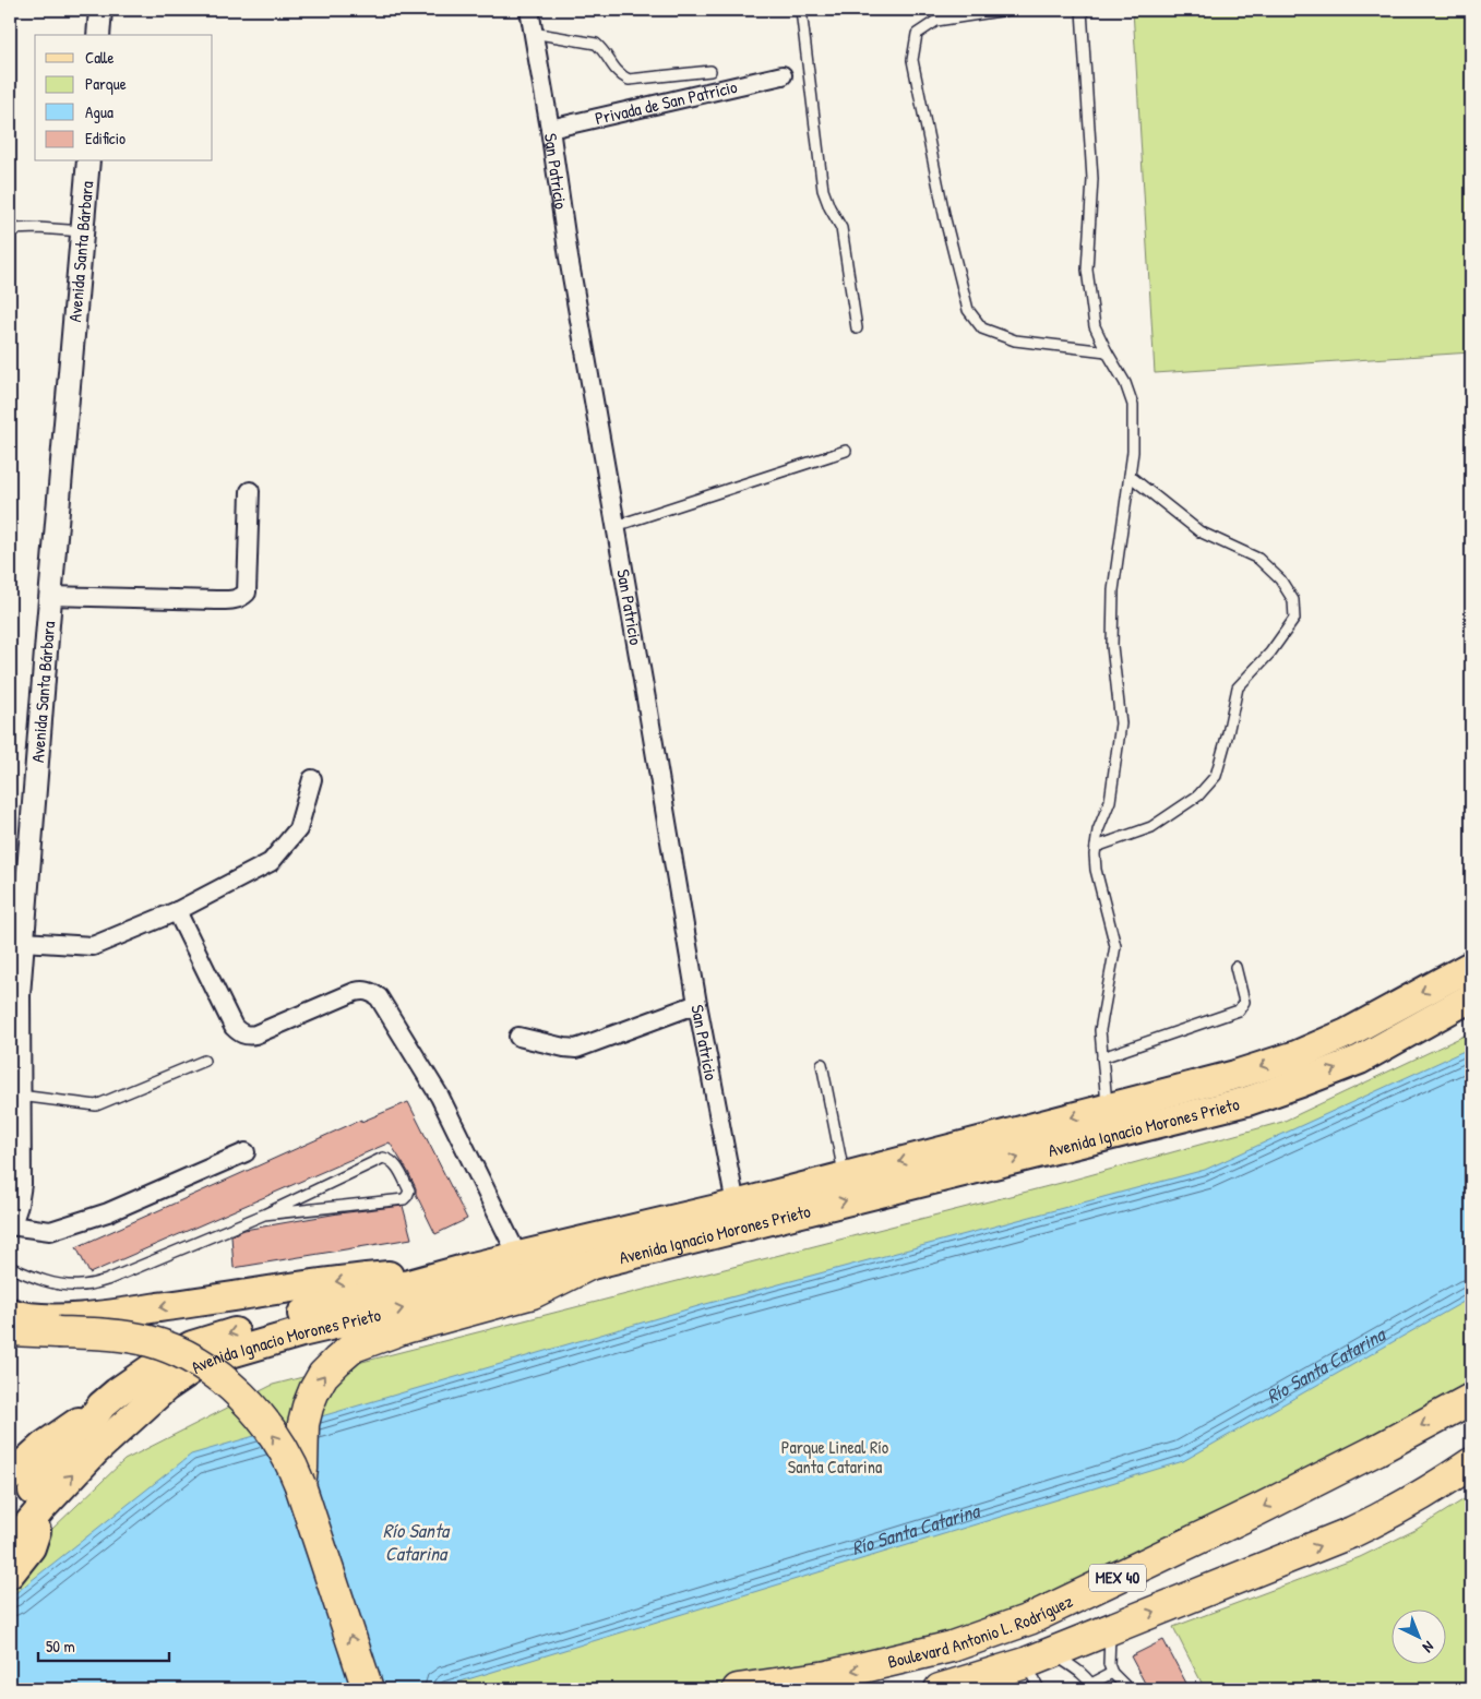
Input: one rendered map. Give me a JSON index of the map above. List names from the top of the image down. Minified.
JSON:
{"streets":{"highway":["MEX 40","Boulevard Antonio L. Rodríguez"],"main road":["Avenida Ignacio Morones Prieto"],"street":["Privada de San Patricio","San Patricio","Avenida Santa Bárbara"]},"crossings":[["Privada de San Patricio","San Patricio"],["San Patricio","Avenida Ignacio Morones Prieto"]],"water":["Río Santa Catarina"],"parks":["Parque Lineal Río Santa Catarina"],"legend":["Calle","Parque","Agua","Edificio"],"scale_bar":"50 m","north":"bottom right"}
